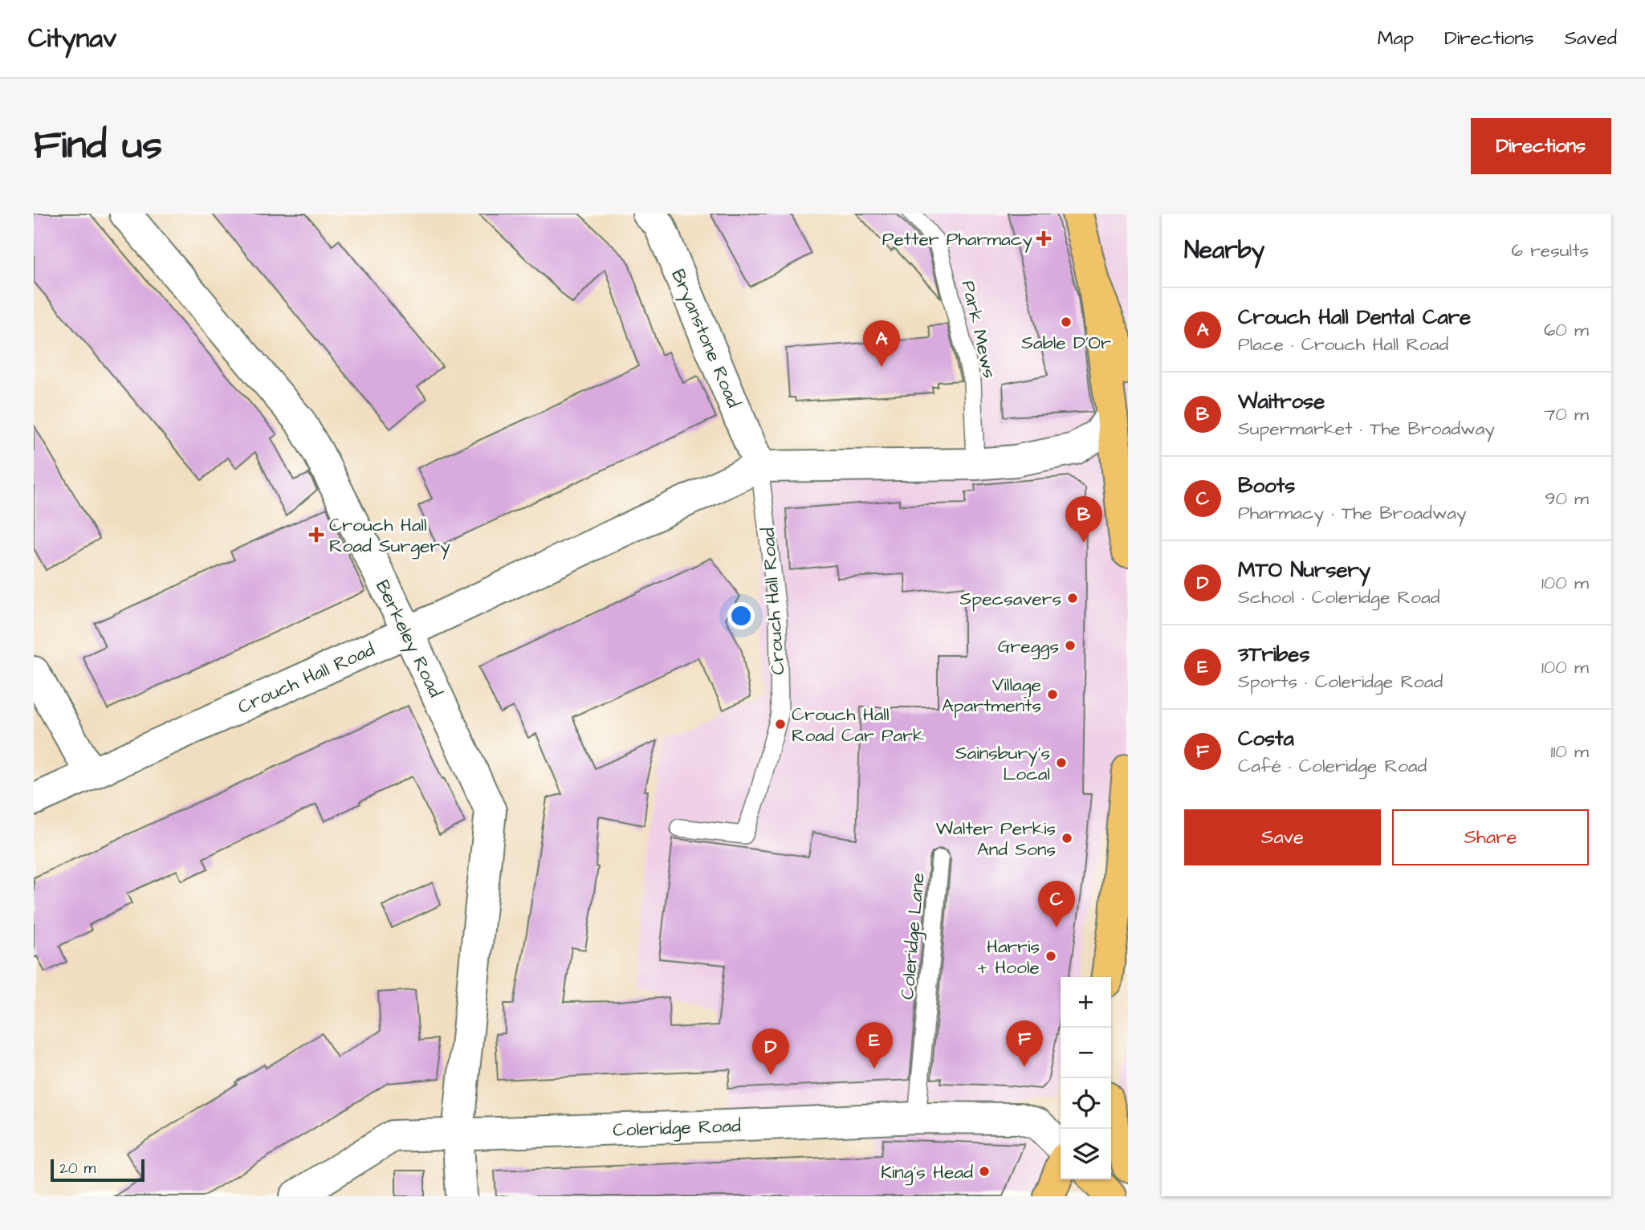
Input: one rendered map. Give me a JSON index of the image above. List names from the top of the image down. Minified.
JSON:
{"streets":{"street":["Bryanstone Road","Crouch Hall Road","Berkeley Road","Coleridge Road"],"lane":["Park Mews","Coleridge Lane"]},"crossings":[["Park Mews","Crouch Hall Road"],["Bryanstone Road","Crouch Hall Road"],["Crouch Hall Road","Berkeley Road"],["Berkeley Road","Coleridge Road"],["Coleridge Lane","Coleridge Road"]],"places":{"health":["Petter Pharmacy","Crouch Hall Road Surgery"],"other":["Sable D'Or","Specsavers","Greggs","Village Apartments","Crouch Hall Road Car Park","Sainsbury's Local","Walter Perkis And Sons","Harris + Hoole","King's Head"]},"scale_bar":"20 m","page":{"header":"Citynav","nav":["Map","Directions","Saved"],"buttons":["Directions",["Save","Share"]],"title":"Find us","heading":["Nearby","6 results"],"list":[{"mark":"A","name":"Crouch Hall Dental Care","note":"Place · Crouch Hall Road","value":"60 m"},{"mark":"B","name":"Waitrose","note":"Supermarket · The Broadway","value":"70 m"},{"mark":"C","name":"Boots","note":"Pharmacy · The Broadway","value":"90 m"},{"mark":"D","name":"MTO Nursery","note":"School · Coleridge Road","value":"100 m"},{"mark":"E","name":"3Tribes","note":"Sports · Coleridge Road","value":"100 m"},{"mark":"F","name":"Costa","note":"Café · Coleridge Road","value":"110 m"}],"pins":["A","B","C","F","E","D"],"map_buttons":["+","−"],"scale":"20 m"}}
